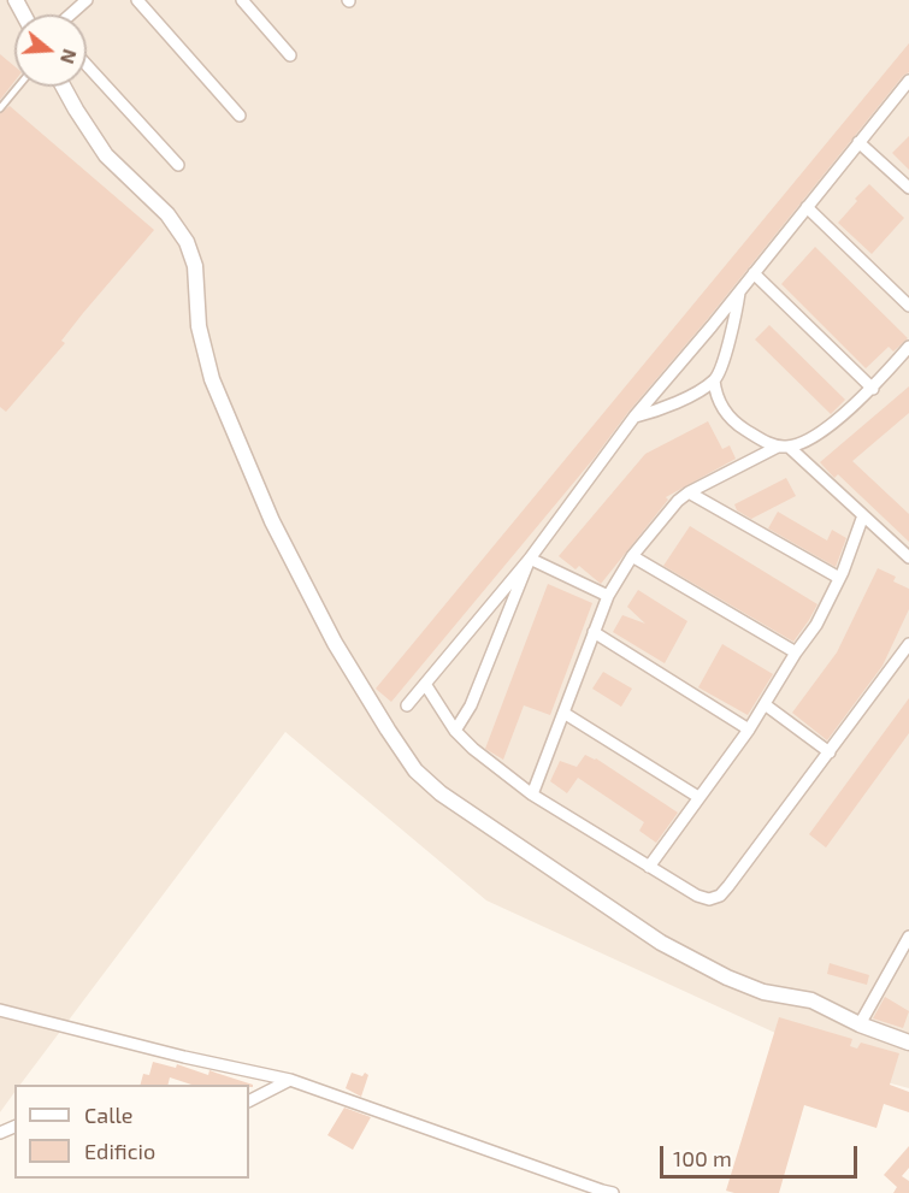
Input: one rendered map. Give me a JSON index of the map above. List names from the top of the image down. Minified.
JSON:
{"legend":["Calle","Edificio"],"scale_bar":"100 m","north":"right"}
